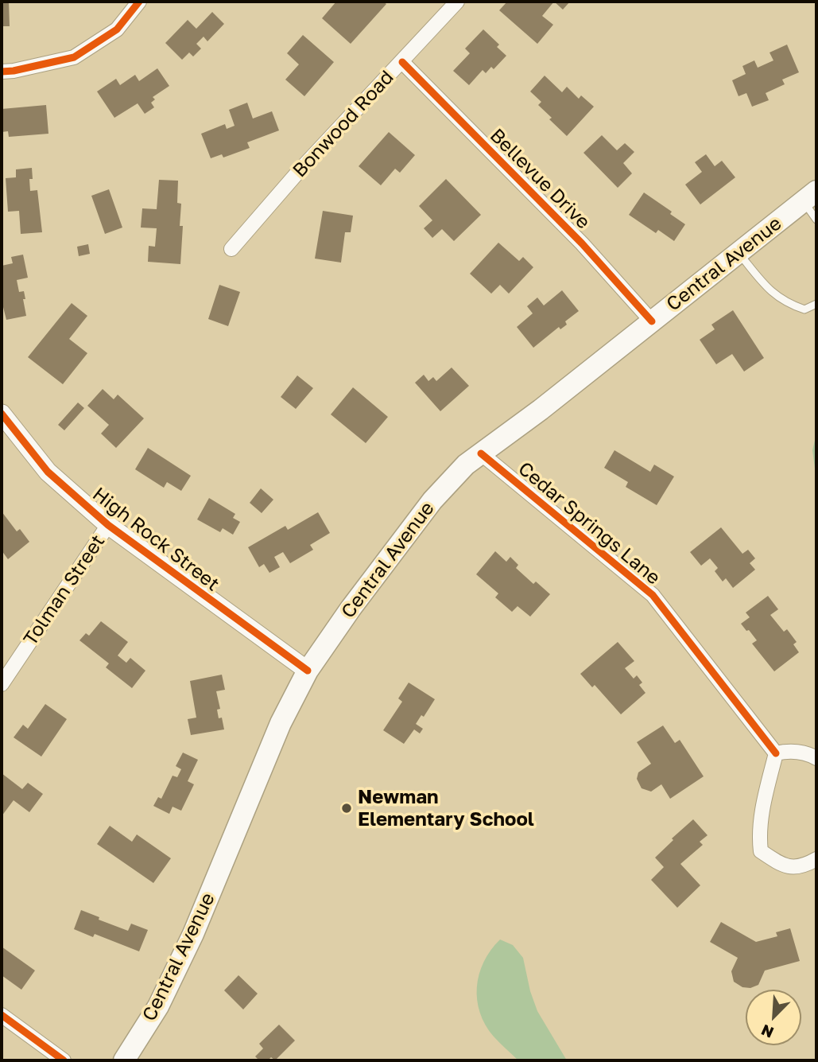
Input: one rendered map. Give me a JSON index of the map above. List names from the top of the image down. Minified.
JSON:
{"streets":{"main road":["Central Avenue"],"street":["Bonwood Road","Bellevue Drive","Cedar Springs Lane","High Rock Street","Tolman Street"]},"crossings":[["Bonwood Road","Bellevue Drive"],["Bellevue Drive","Central Avenue"],["Central Avenue","Cedar Springs Lane"],["Central Avenue","High Rock Street"],["High Rock Street","Tolman Street"]],"places":["Newman Elementary School"],"north":"bottom left"}
